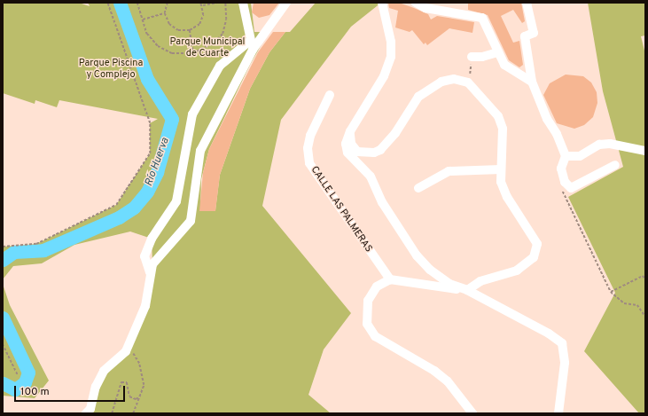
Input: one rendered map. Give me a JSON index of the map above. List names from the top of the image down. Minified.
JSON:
{"streets":{"street":["CALLE LAS PALMERAS"]},"water":["Río Huerva"],"parks":["Parque Municipal de Cuarte","Parque Piscina y Complejo"],"scale_bar":"100 m"}
